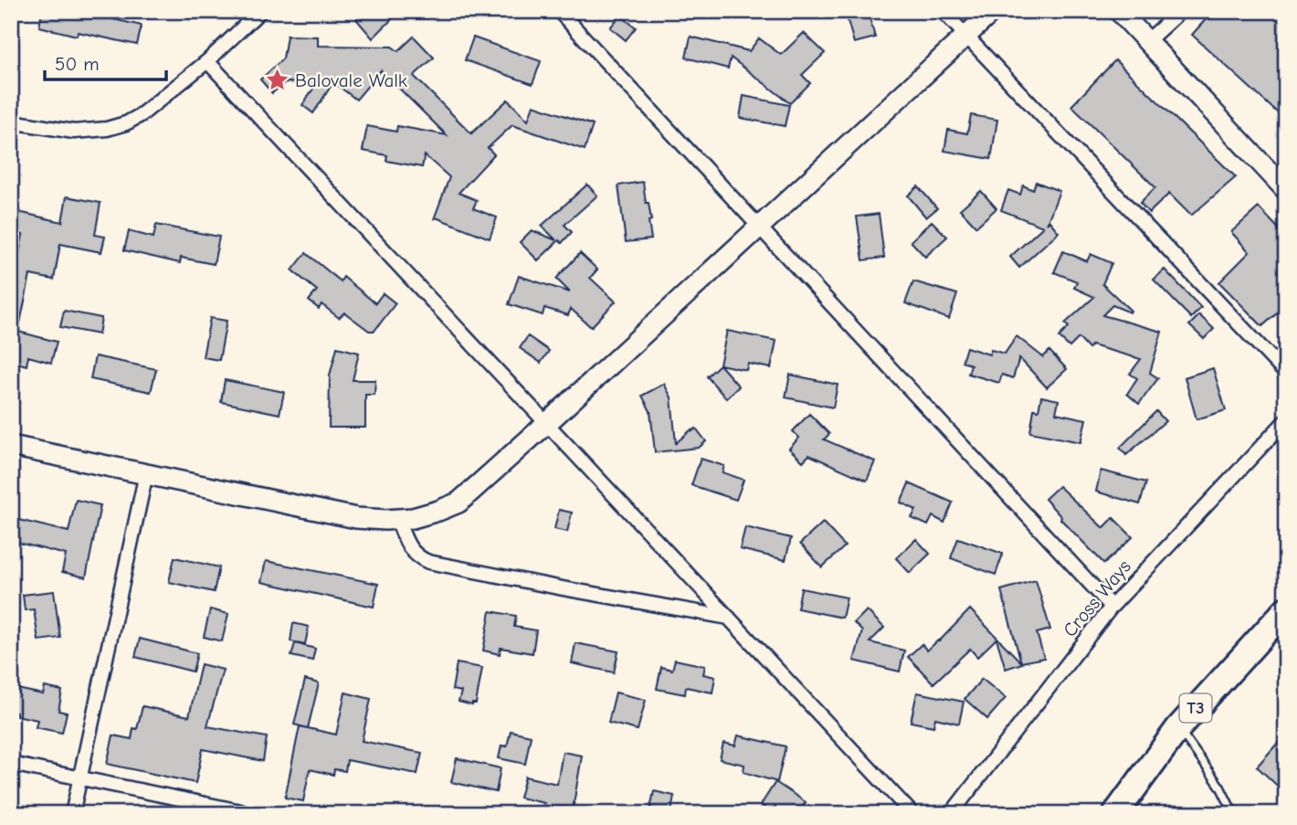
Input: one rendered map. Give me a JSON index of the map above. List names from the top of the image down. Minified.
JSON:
{"streets":{"highway":["T3"],"street":["Cross Ways"]},"places":{"place":["Balovale Walk"]},"scale_bar":"50 m"}
